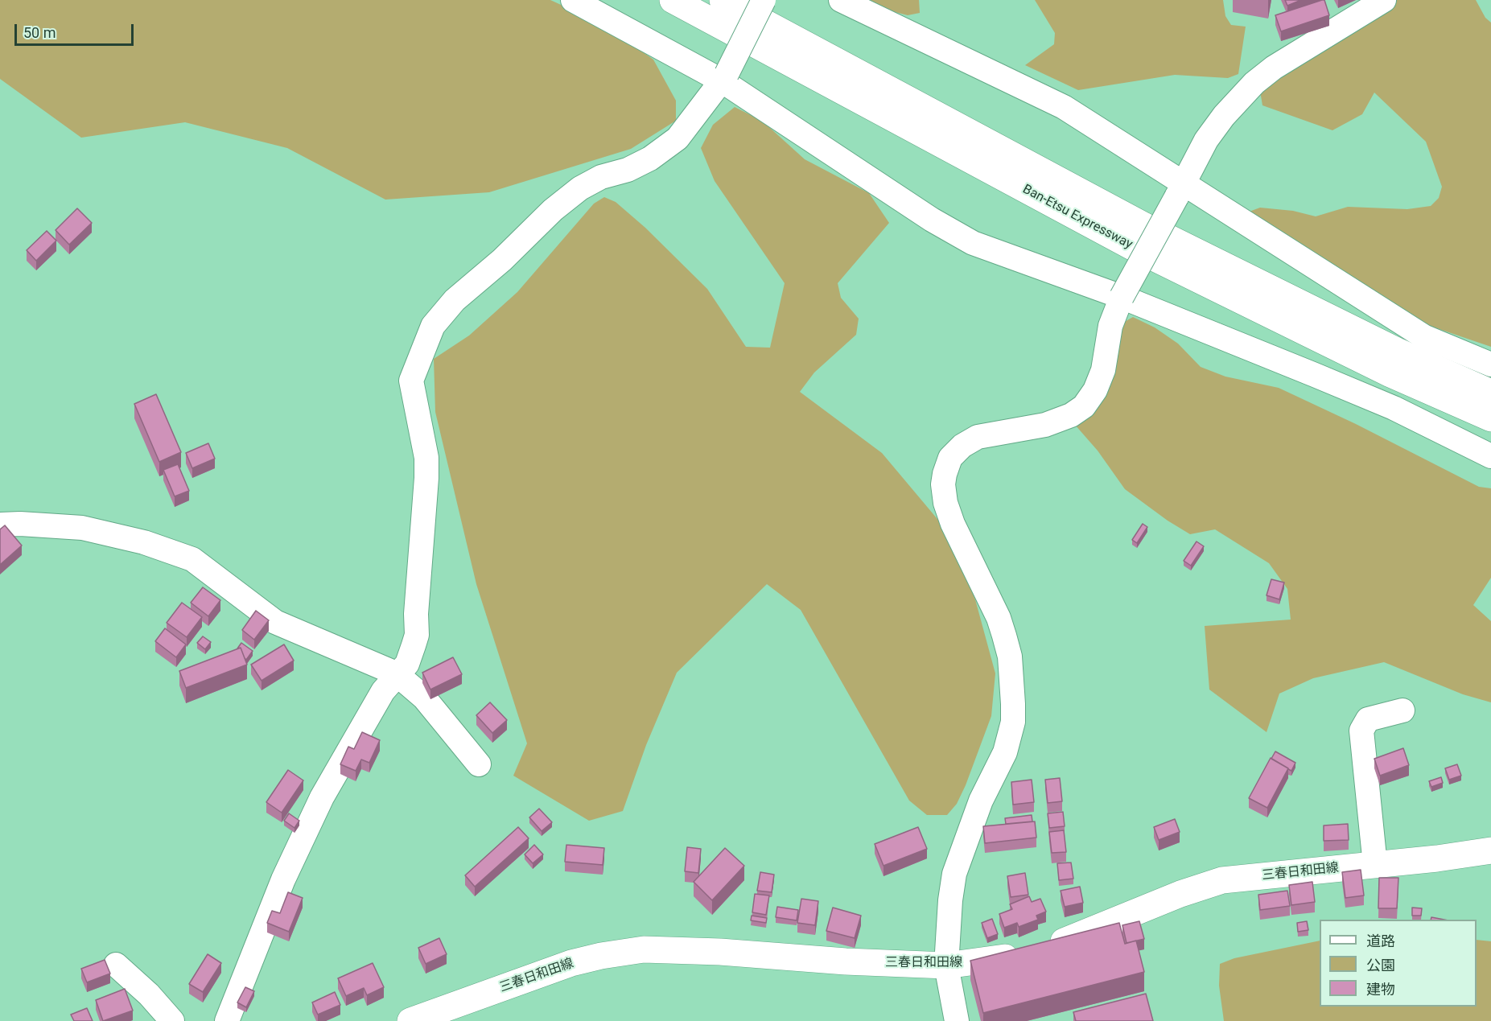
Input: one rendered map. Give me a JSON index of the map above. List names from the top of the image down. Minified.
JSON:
{"streets":{"main road":["Ban-Etsu Expressway","三春日和田線"]},"legend":["道路","公園","建物"],"scale_bar":"50 m"}
